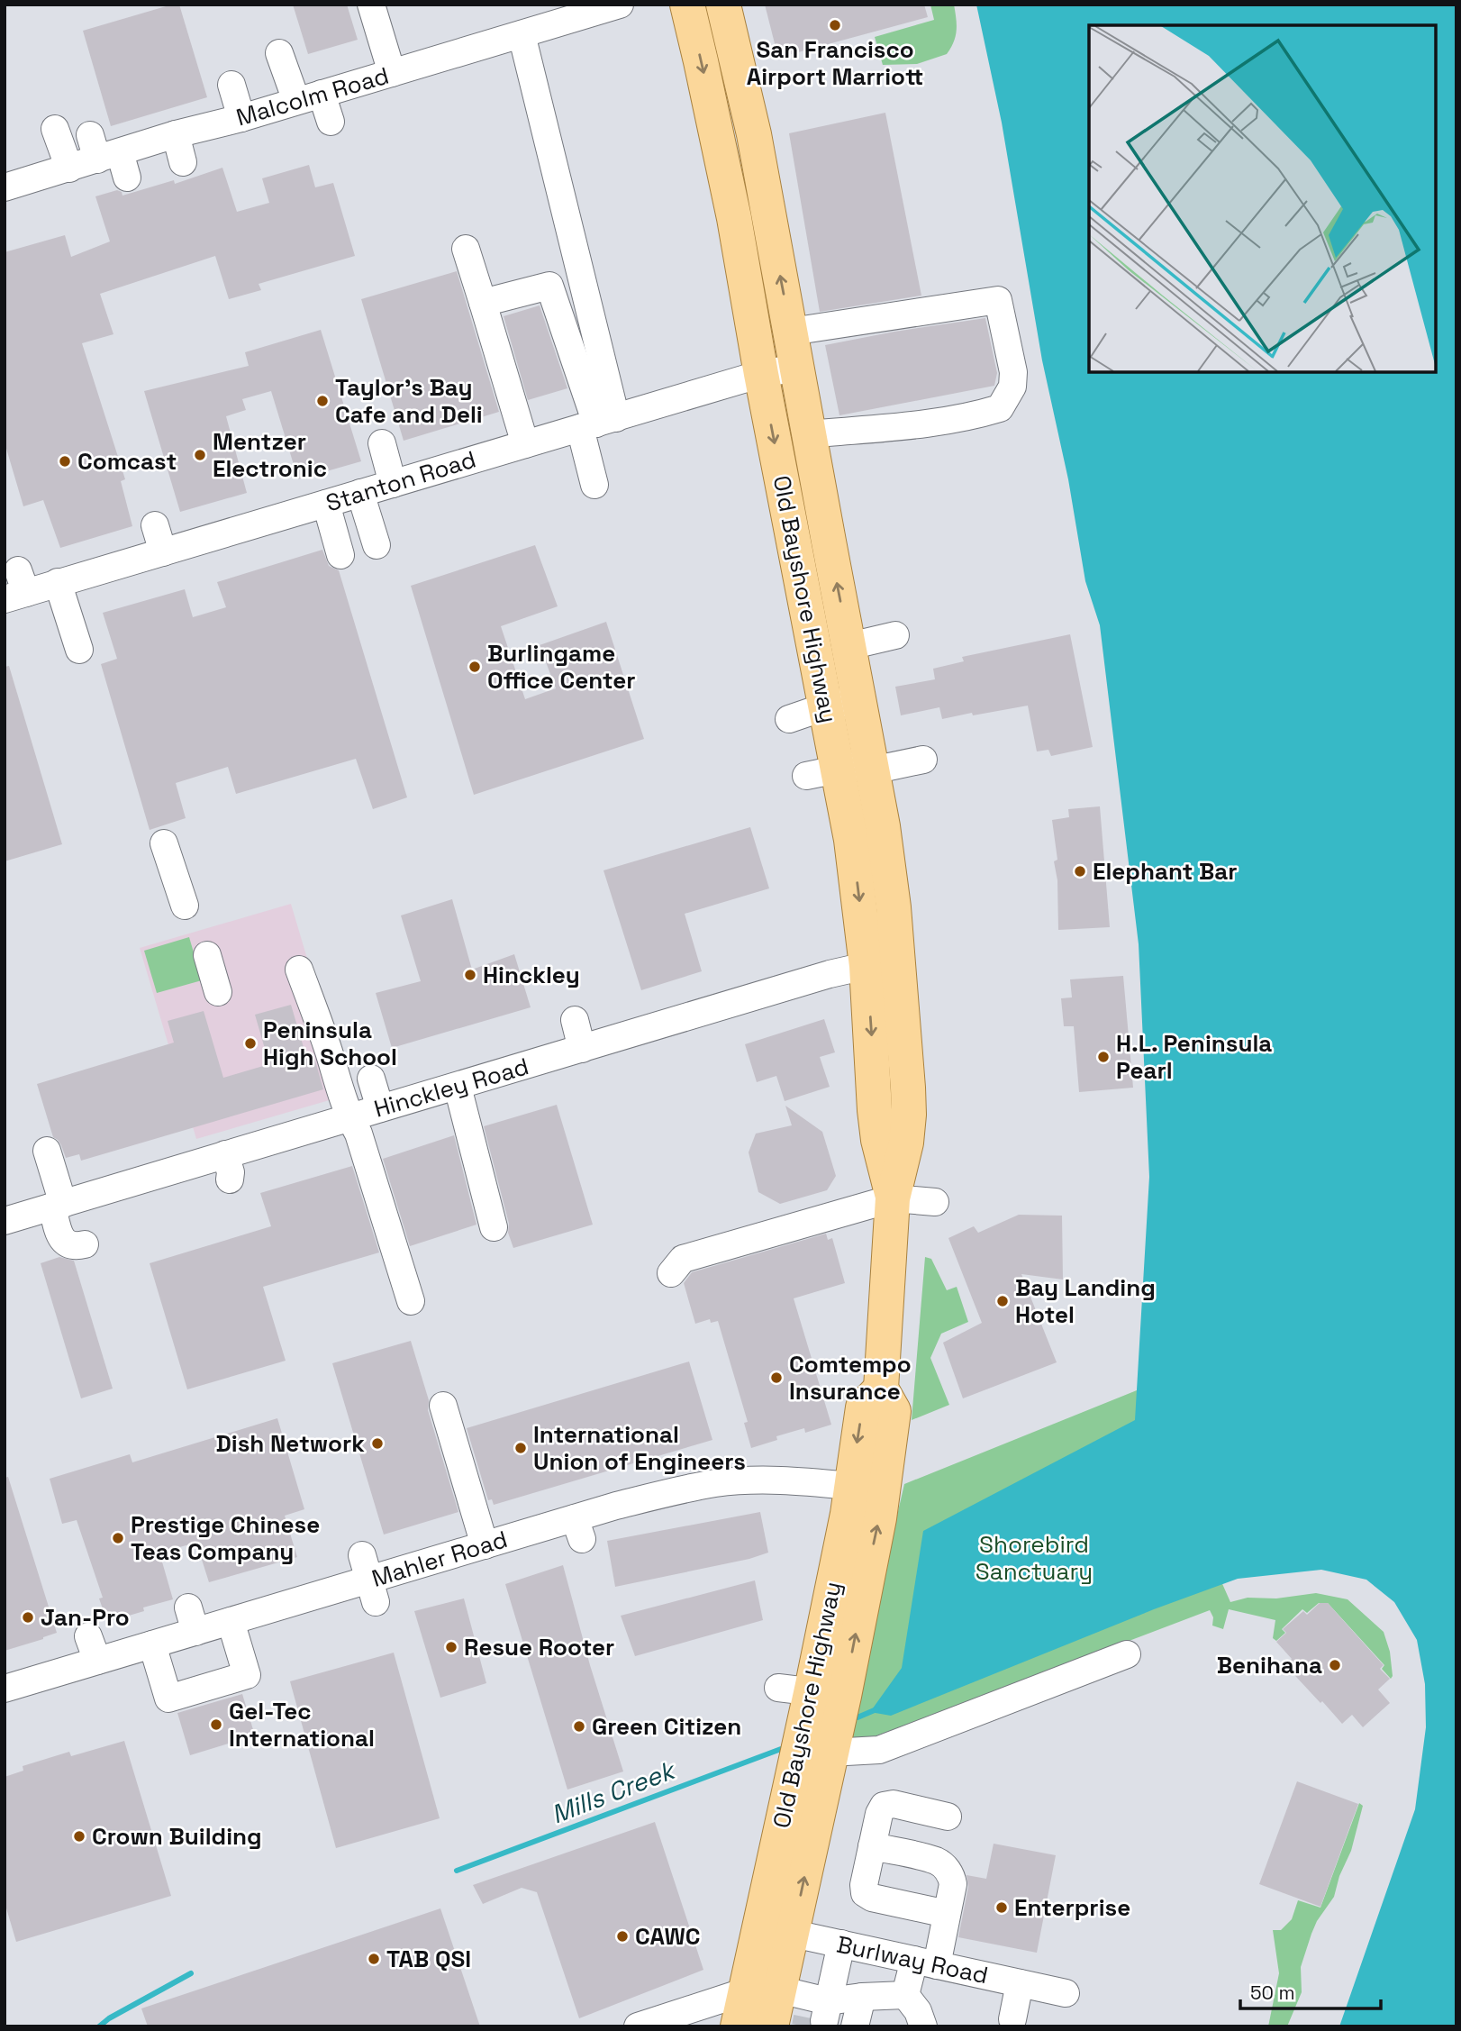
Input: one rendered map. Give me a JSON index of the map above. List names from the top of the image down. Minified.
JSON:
{"streets":{"main road":["Old Bayshore Highway"],"street":["Malcolm Road","Stanton Road","Hinckley Road","Mahler Road","Burlway Road"]},"crossings":[["Stanton Road","Old Bayshore Highway"],["Old Bayshore Highway","Hinckley Road"],["Old Bayshore Highway","Mahler Road"],["Old Bayshore Highway","Burlway Road"]],"water":["Mills Creek"],"parks":["Shorebird Sanctuary"],"places":["San Francisco Airport Marriott","Taylor's Bay Cafe and Deli","Mentzer Electronic","Comcast","Burlingame Office Center","Elephant Bar","Hinckley","Peninsula High School","H.L. Peninsula Pearl","Bay Landing Hotel","Comtempo Insurance","Dish Network","International Union of Engineers","Prestige Chinese Teas Company","Jan-Pro","Resue Rooter","Benihana","Gel-Tec International","Green Citizen","Crown Building","Enterprise","CAWC","TAB QSI"],"scale_bar":"50 m"}
